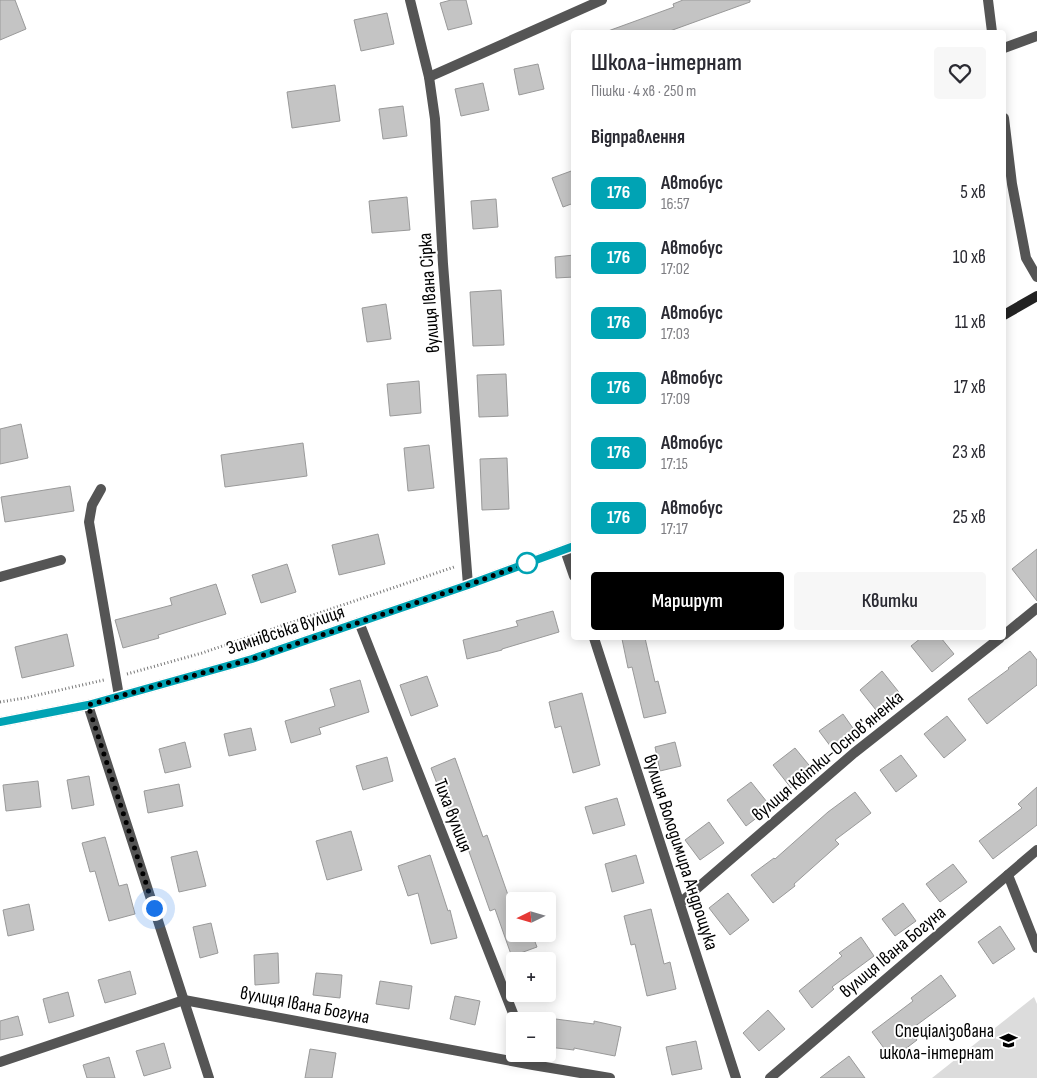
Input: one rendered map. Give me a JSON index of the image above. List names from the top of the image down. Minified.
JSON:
{"streets":{"main road":["Зимнівська вулиця"],"street":["вулиця Івана Сірка","вулиця Квітки-Основʼяненка","Тиха вулиця","вулиця Володимира Андрощука","вулиця Івана Богуна"]},"crossings":[["вулиця Івана Сірка","Зимнівська вулиця"],["Зимнівська вулиця","Тиха вулиця"],["вулиця Квітки-Основʼяненка","вулиця Володимира Андрощука"]],"places":{"school or university":["Спеціалізована школа-інтернат"]},"lines":["bus line 176"],"north":"left","page":{"heading":[["Школа-інтернат","Пішки · 4 хв · 250 m"],"Відправлення"],"list":[{"mark":"176","name":"Автобус","note":"16:57","value":"5 хв"},{"mark":"176","name":"Автобус","note":"17:02","value":"10 хв"},{"mark":"176","name":"Автобус","note":"17:03","value":"11 хв"},{"mark":"176","name":"Автобус","note":"17:09","value":"17 хв"},{"mark":"176","name":"Автобус","note":"17:15","value":"23 хв"},{"mark":"176","name":"Автобус","note":"17:17","value":"25 хв"}],"buttons":["Маршрут","Квитки"],"map_buttons":["+","−"]}}
